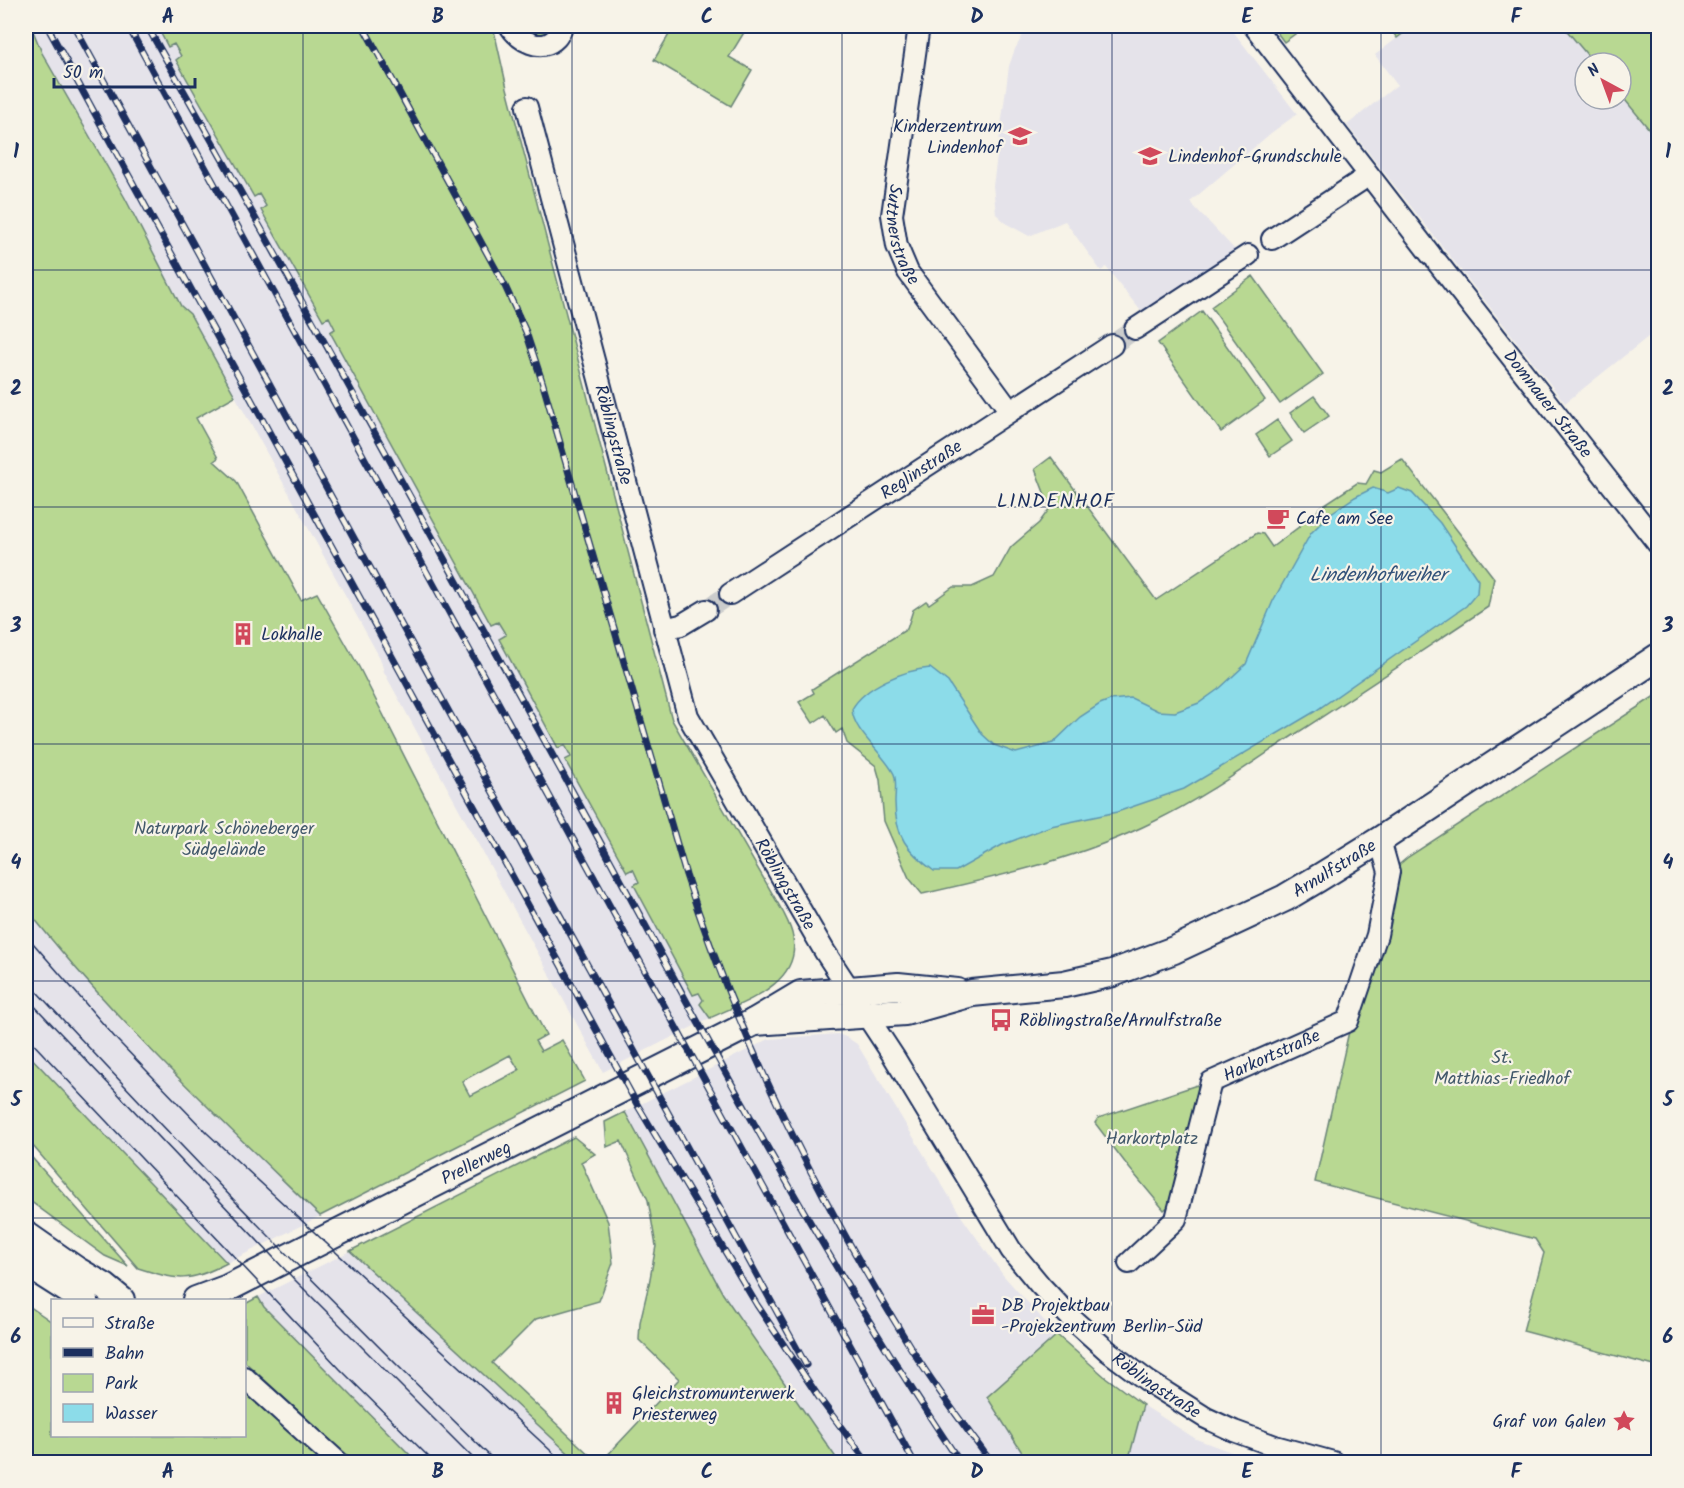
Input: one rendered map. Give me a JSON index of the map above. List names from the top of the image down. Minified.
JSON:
{"streets":{"main road":["Arnulfstraße","Prellerweg"],"street":["Suttnerstraße","Domnauer Straße","Röblingstraße","Reglinstraße","Harkortstraße"]},"crossings":[["Suttnerstraße","Reglinstraße"],["Röblingstraße","Arnulfstraße"],["Röblingstraße","Prellerweg"],["Arnulfstraße","Harkortstraße"],["Arnulfstraße","Prellerweg"]],"districts":["LINDENHOF"],"water":["Lindenhofweiher"],"parks":["Naturpark Schöneberger Südgelände","St. Matthias-Friedhof","Harkortplatz"],"places":{"school or university":["Kinderzentrum Lindenhof","Lindenhof-Grundschule"],"cafe":["Cafe am See"],"building":["Lokhalle","Gleichstromunterwerk Priesterweg"],"bus stop":["Röblingstraße/Arnulfstraße"],"office":["DB Projektbau -Projekzentrum Berlin-Süd"],"place":["Graf von Galen"]},"legend":["Straße","Bahn","Park","Wasser"],"scale_bar":"50 m","north":"top left","grid":{"columns":["A","B","C","D","E","F"],"rows":["1","2","3","4","5","6"]}}
